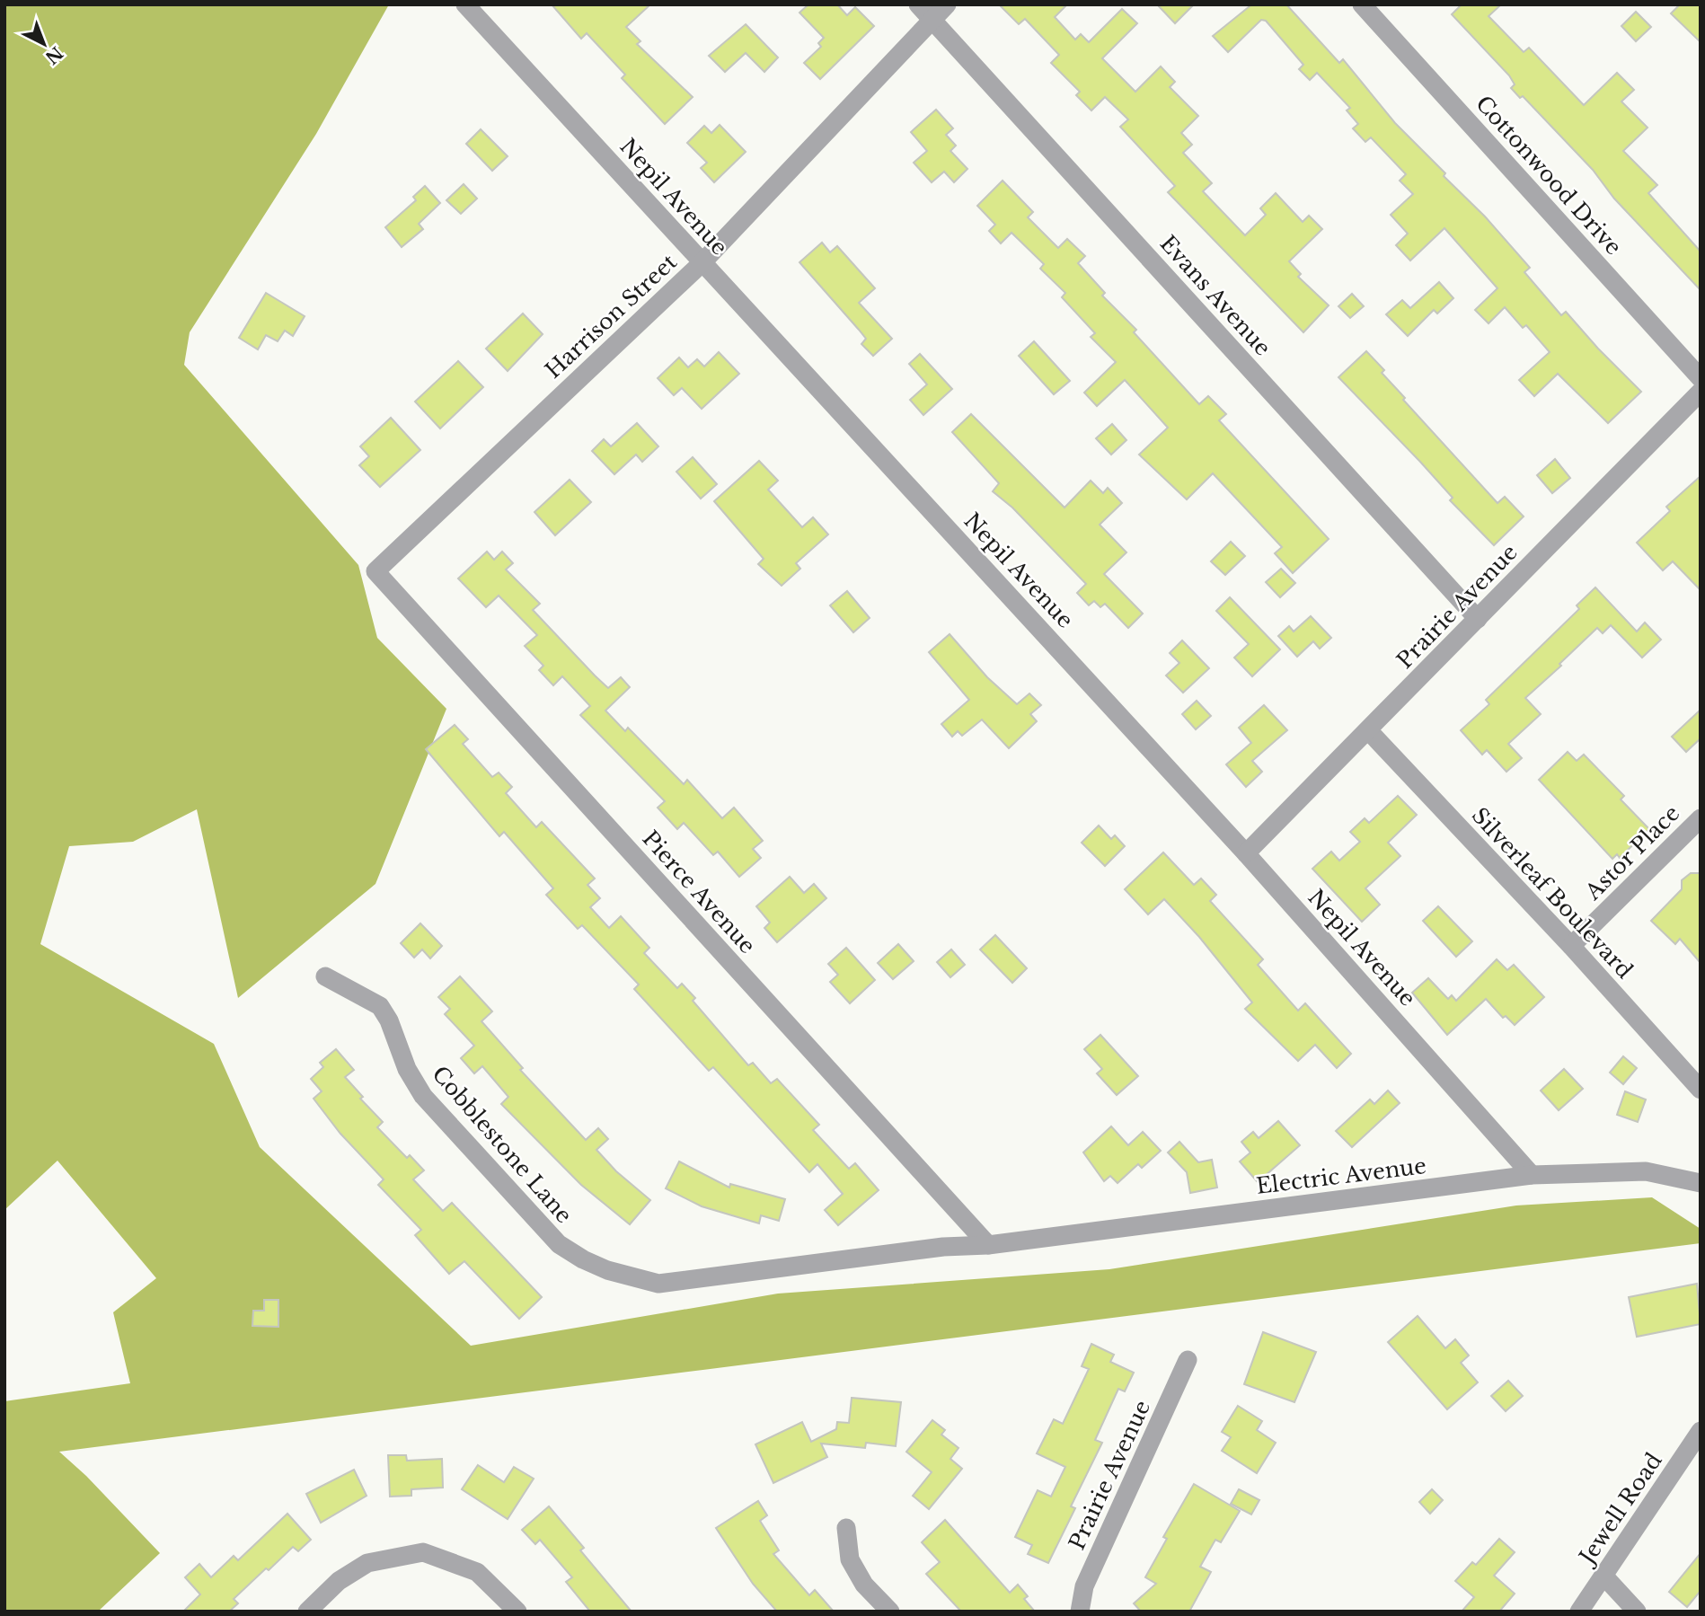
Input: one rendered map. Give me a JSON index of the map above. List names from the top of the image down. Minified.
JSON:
{"streets":{"street":["Cottonwood Drive","Nepil Avenue","Evans Avenue","Harrison Street","Prairie Avenue","Astor Place","Pierce Avenue","Silverleaf Boulevard","Cobblestone Lane","Electric Avenue","Jewell Road"]},"crossings":[["Nepil Avenue","Harrison Street"],["Nepil Avenue","Prairie Avenue"],["Nepil Avenue","Electric Avenue"],["Evans Avenue","Harrison Street"],["Evans Avenue","Prairie Avenue"],["Harrison Street","Pierce Avenue"],["Prairie Avenue","Silverleaf Boulevard"],["Astor Place","Silverleaf Boulevard"],["Pierce Avenue","Cobblestone Lane"],["Pierce Avenue","Electric Avenue"],["Cobblestone Lane","Electric Avenue"]],"north":"bottom right"}
